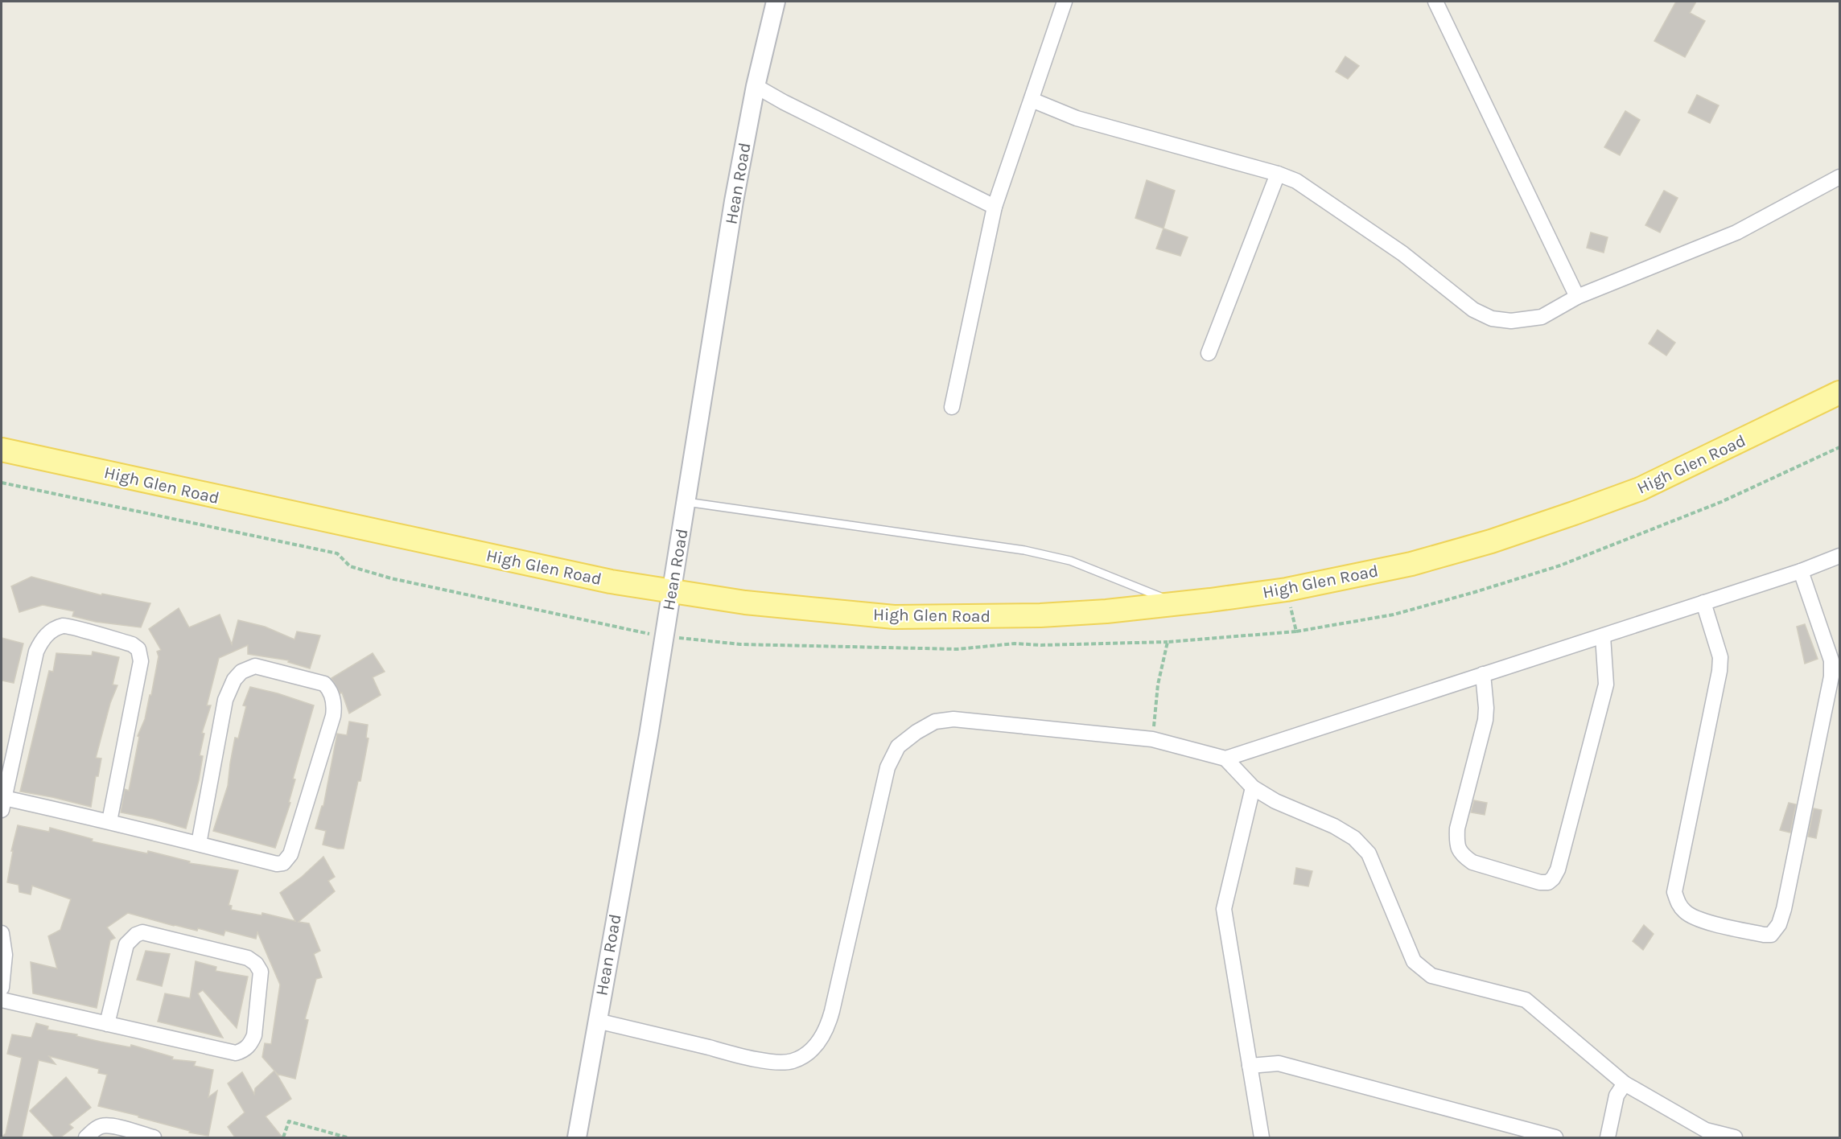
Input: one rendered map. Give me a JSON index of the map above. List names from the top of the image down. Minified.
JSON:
{"streets":{"main road":["High Glen Road"],"street":["Hean Road"]},"crossings":[["Hean Road","High Glen Road"]]}
